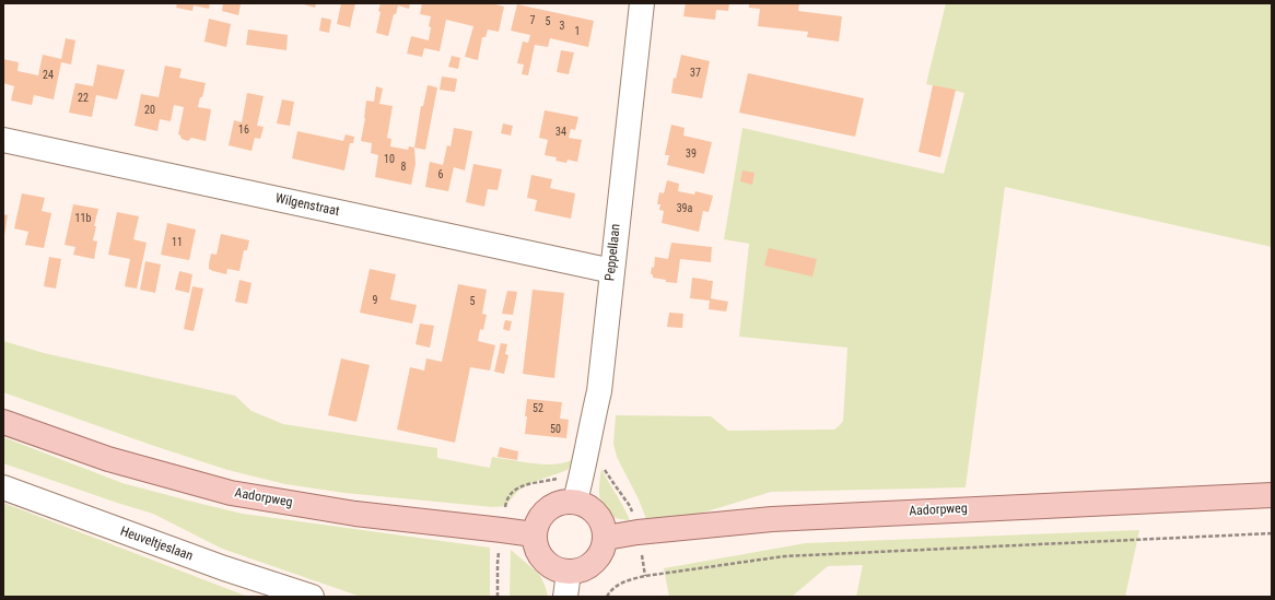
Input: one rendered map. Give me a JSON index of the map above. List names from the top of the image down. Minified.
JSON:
{"streets":{"main road":["Aadorpweg"],"street":["Wilgenstraat","Peppellaan","Heuveltjeslaan"]},"crossings":[["Wilgenstraat","Peppellaan"],["Peppellaan","Aadorpweg"]],"house_numbers":["7","5","3","1","37","24","22","20","16","34","39","10","8","6","39a","11b","11","9","5","52","50"]}
